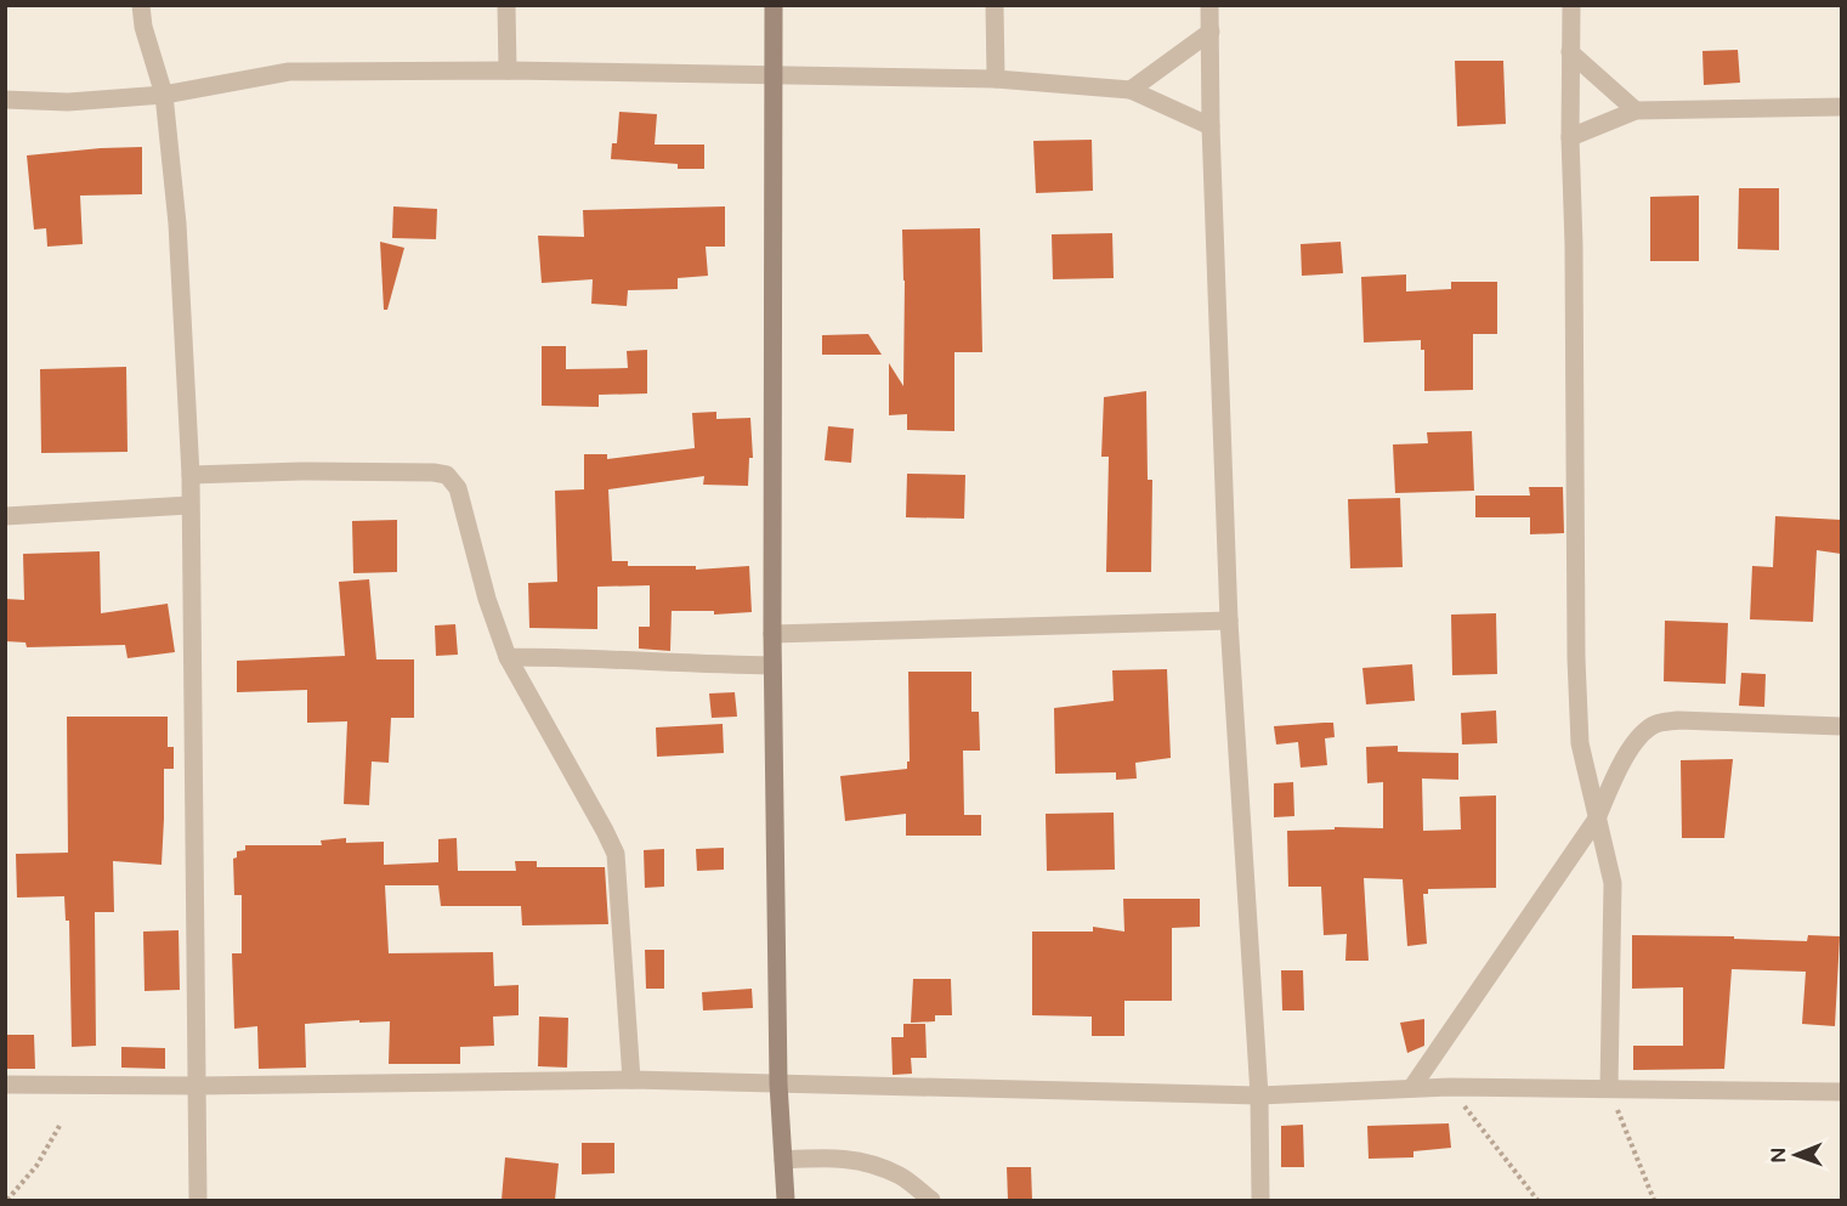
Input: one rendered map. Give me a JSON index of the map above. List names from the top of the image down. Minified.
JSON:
{"north":"left"}
